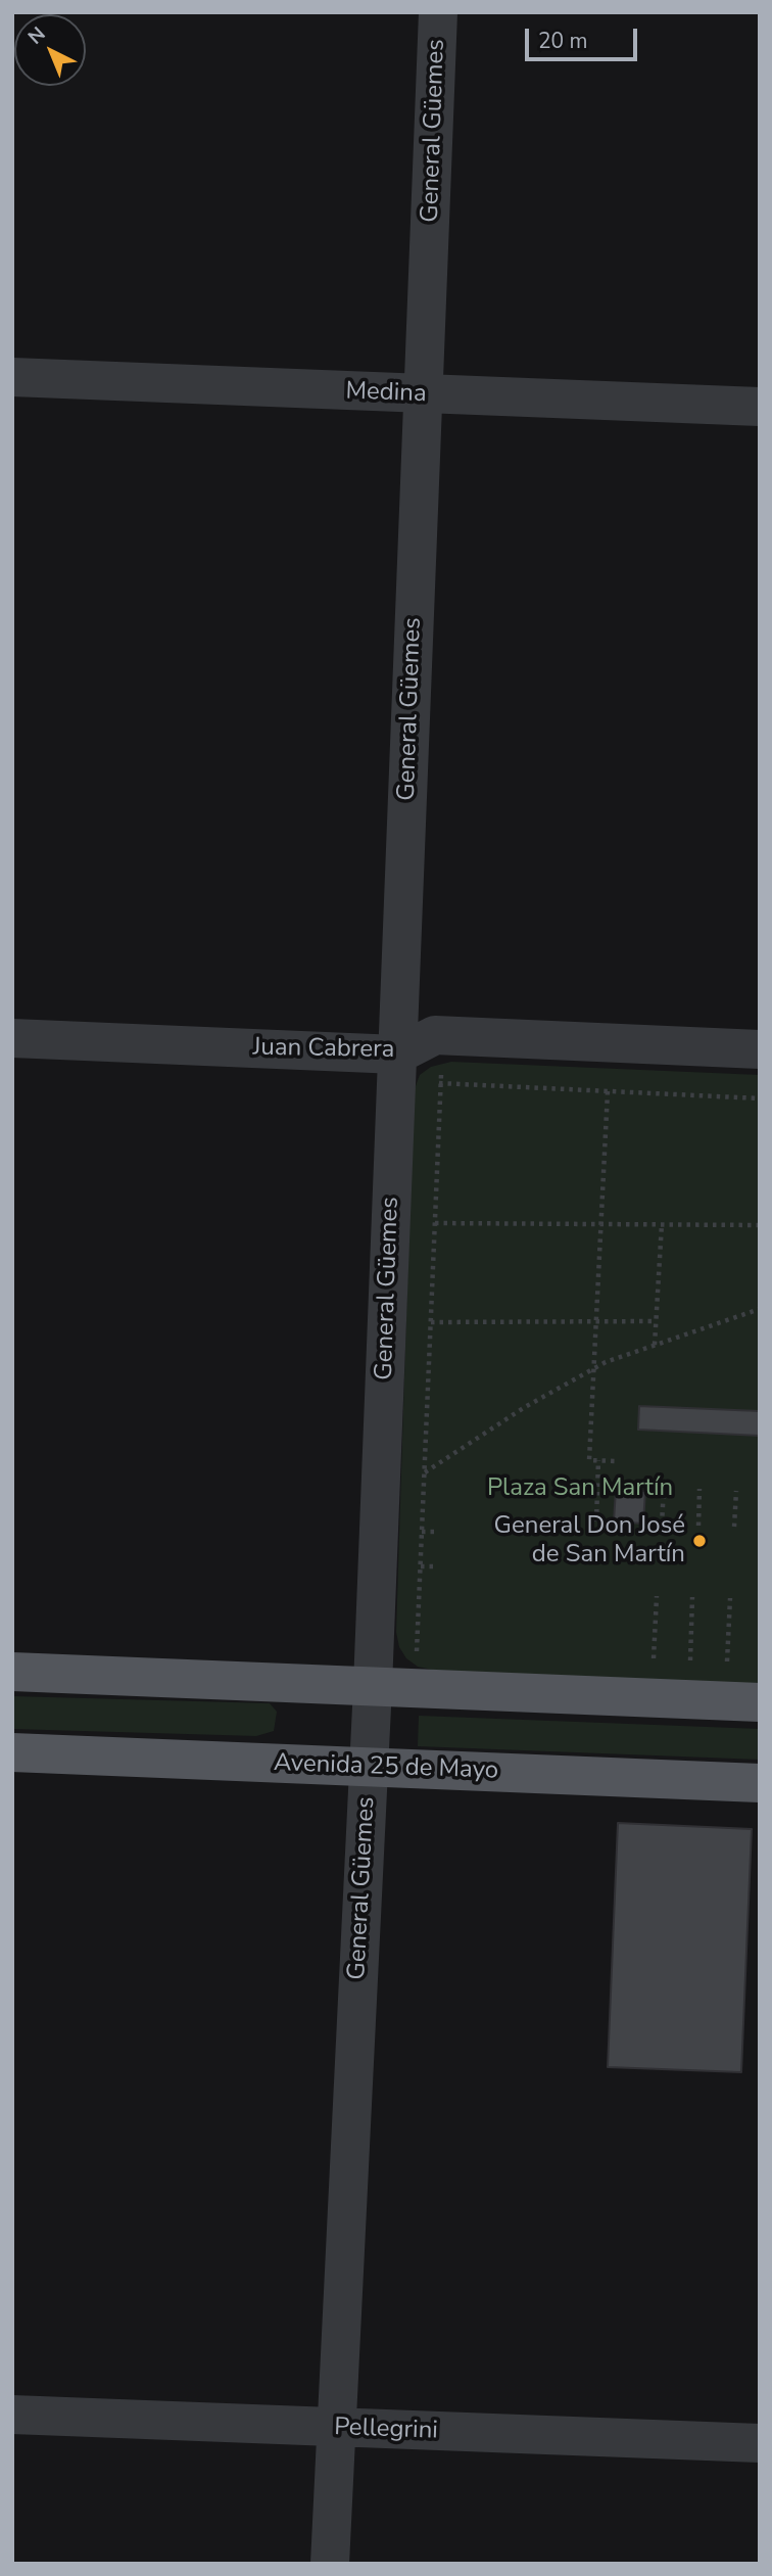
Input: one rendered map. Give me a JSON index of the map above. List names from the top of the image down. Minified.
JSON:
{"streets":{"main road":["Avenida 25 de Mayo"],"street":["General Güemes","Medina","Juan Cabrera","Pellegrini"]},"crossings":[["General Güemes","Medina"],["General Güemes","Juan Cabrera"],["General Güemes","Avenida 25 de Mayo"],["General Güemes","Pellegrini"]],"parks":["Plaza San Martín"],"places":["General Don José de San Martín"],"scale_bar":"20 m","north":"top left"}
